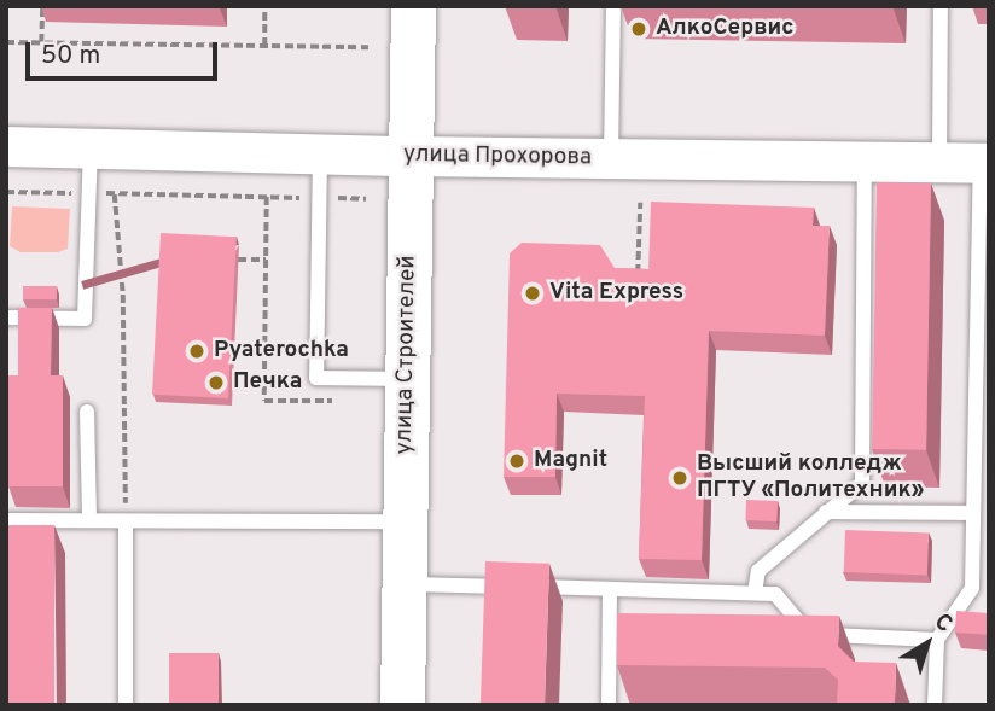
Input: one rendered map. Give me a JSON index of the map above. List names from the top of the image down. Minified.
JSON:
{"streets":{"main road":["улица Строителей"],"street":["улица Прохорова"]},"crossings":[["улица Прохорова","улица Строителей"]],"places":["АлкоСервис","Vita Express","Pyaterochka","Печка","Magnit","Высший колледж ПГТУ «Политехник»"],"scale_bar":"50 m","north":"top right"}
